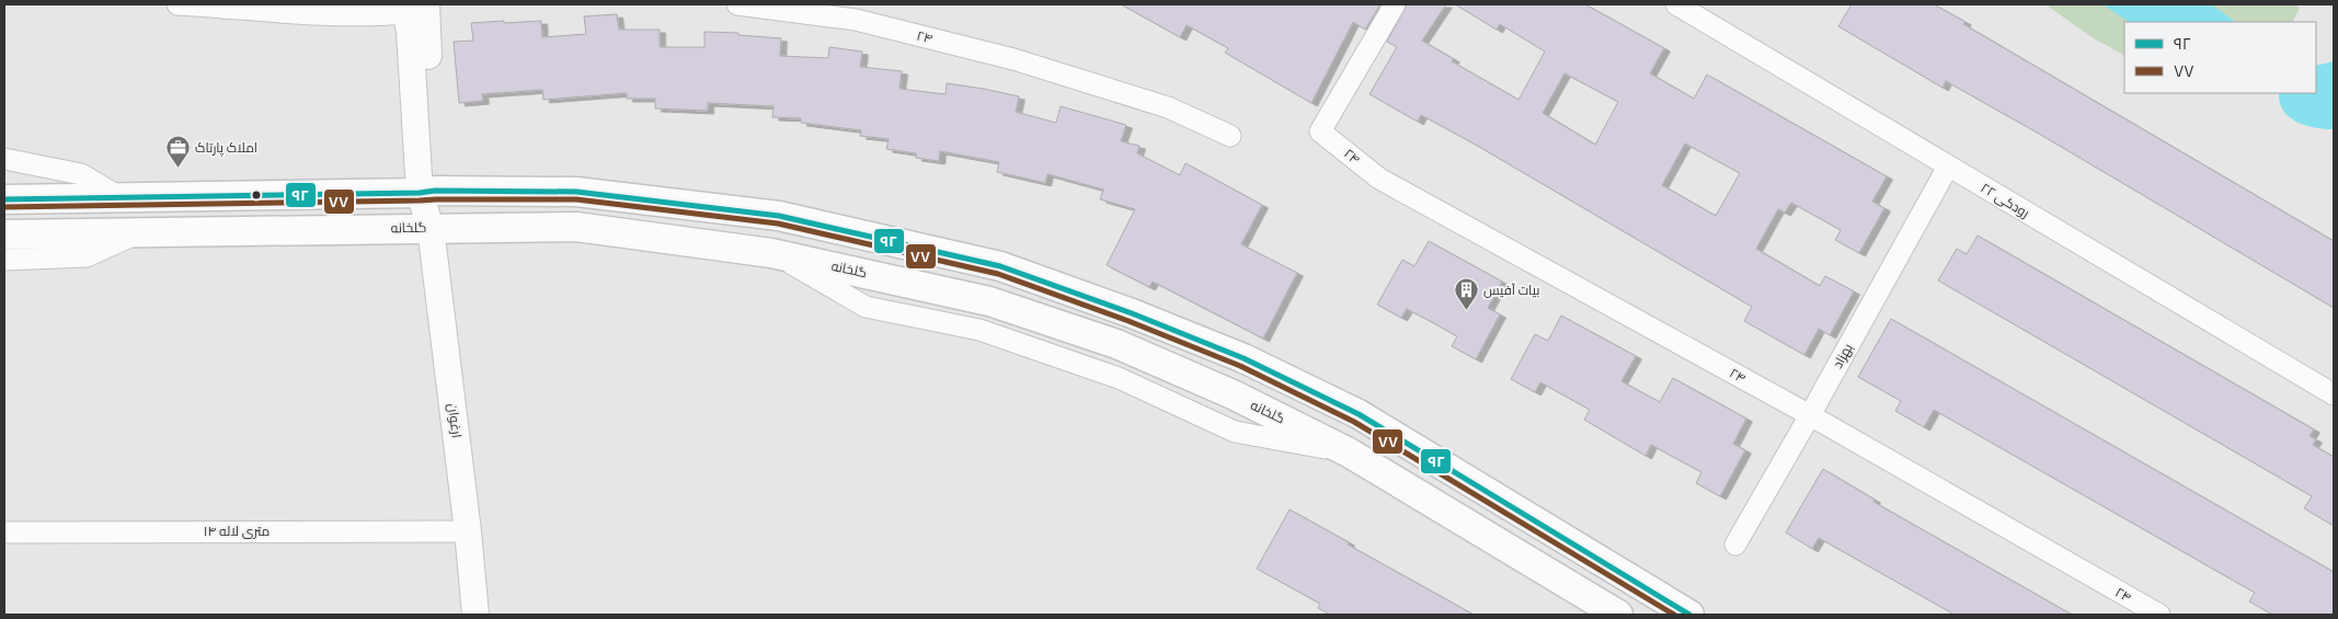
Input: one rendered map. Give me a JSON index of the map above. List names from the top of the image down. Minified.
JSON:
{"streets":{"main road":["گلخانه"],"street":["۲۴","رودکی ۲۲","بهزاد","ارغوان","۱۴ متری لاله"]},"crossings":[["۲۴","بهزاد"],["رودکی ۲۲","بهزاد"],["گلخانه","ارغوان"],["ارغوان","۱۴ متری لاله"]],"places":{"office":["املاک پارتاک"],"building":["بیات آفیس"]},"lines":["transit line ۹۲","transit line ۷۷"],"legend":["۹۲","۷۷"]}
